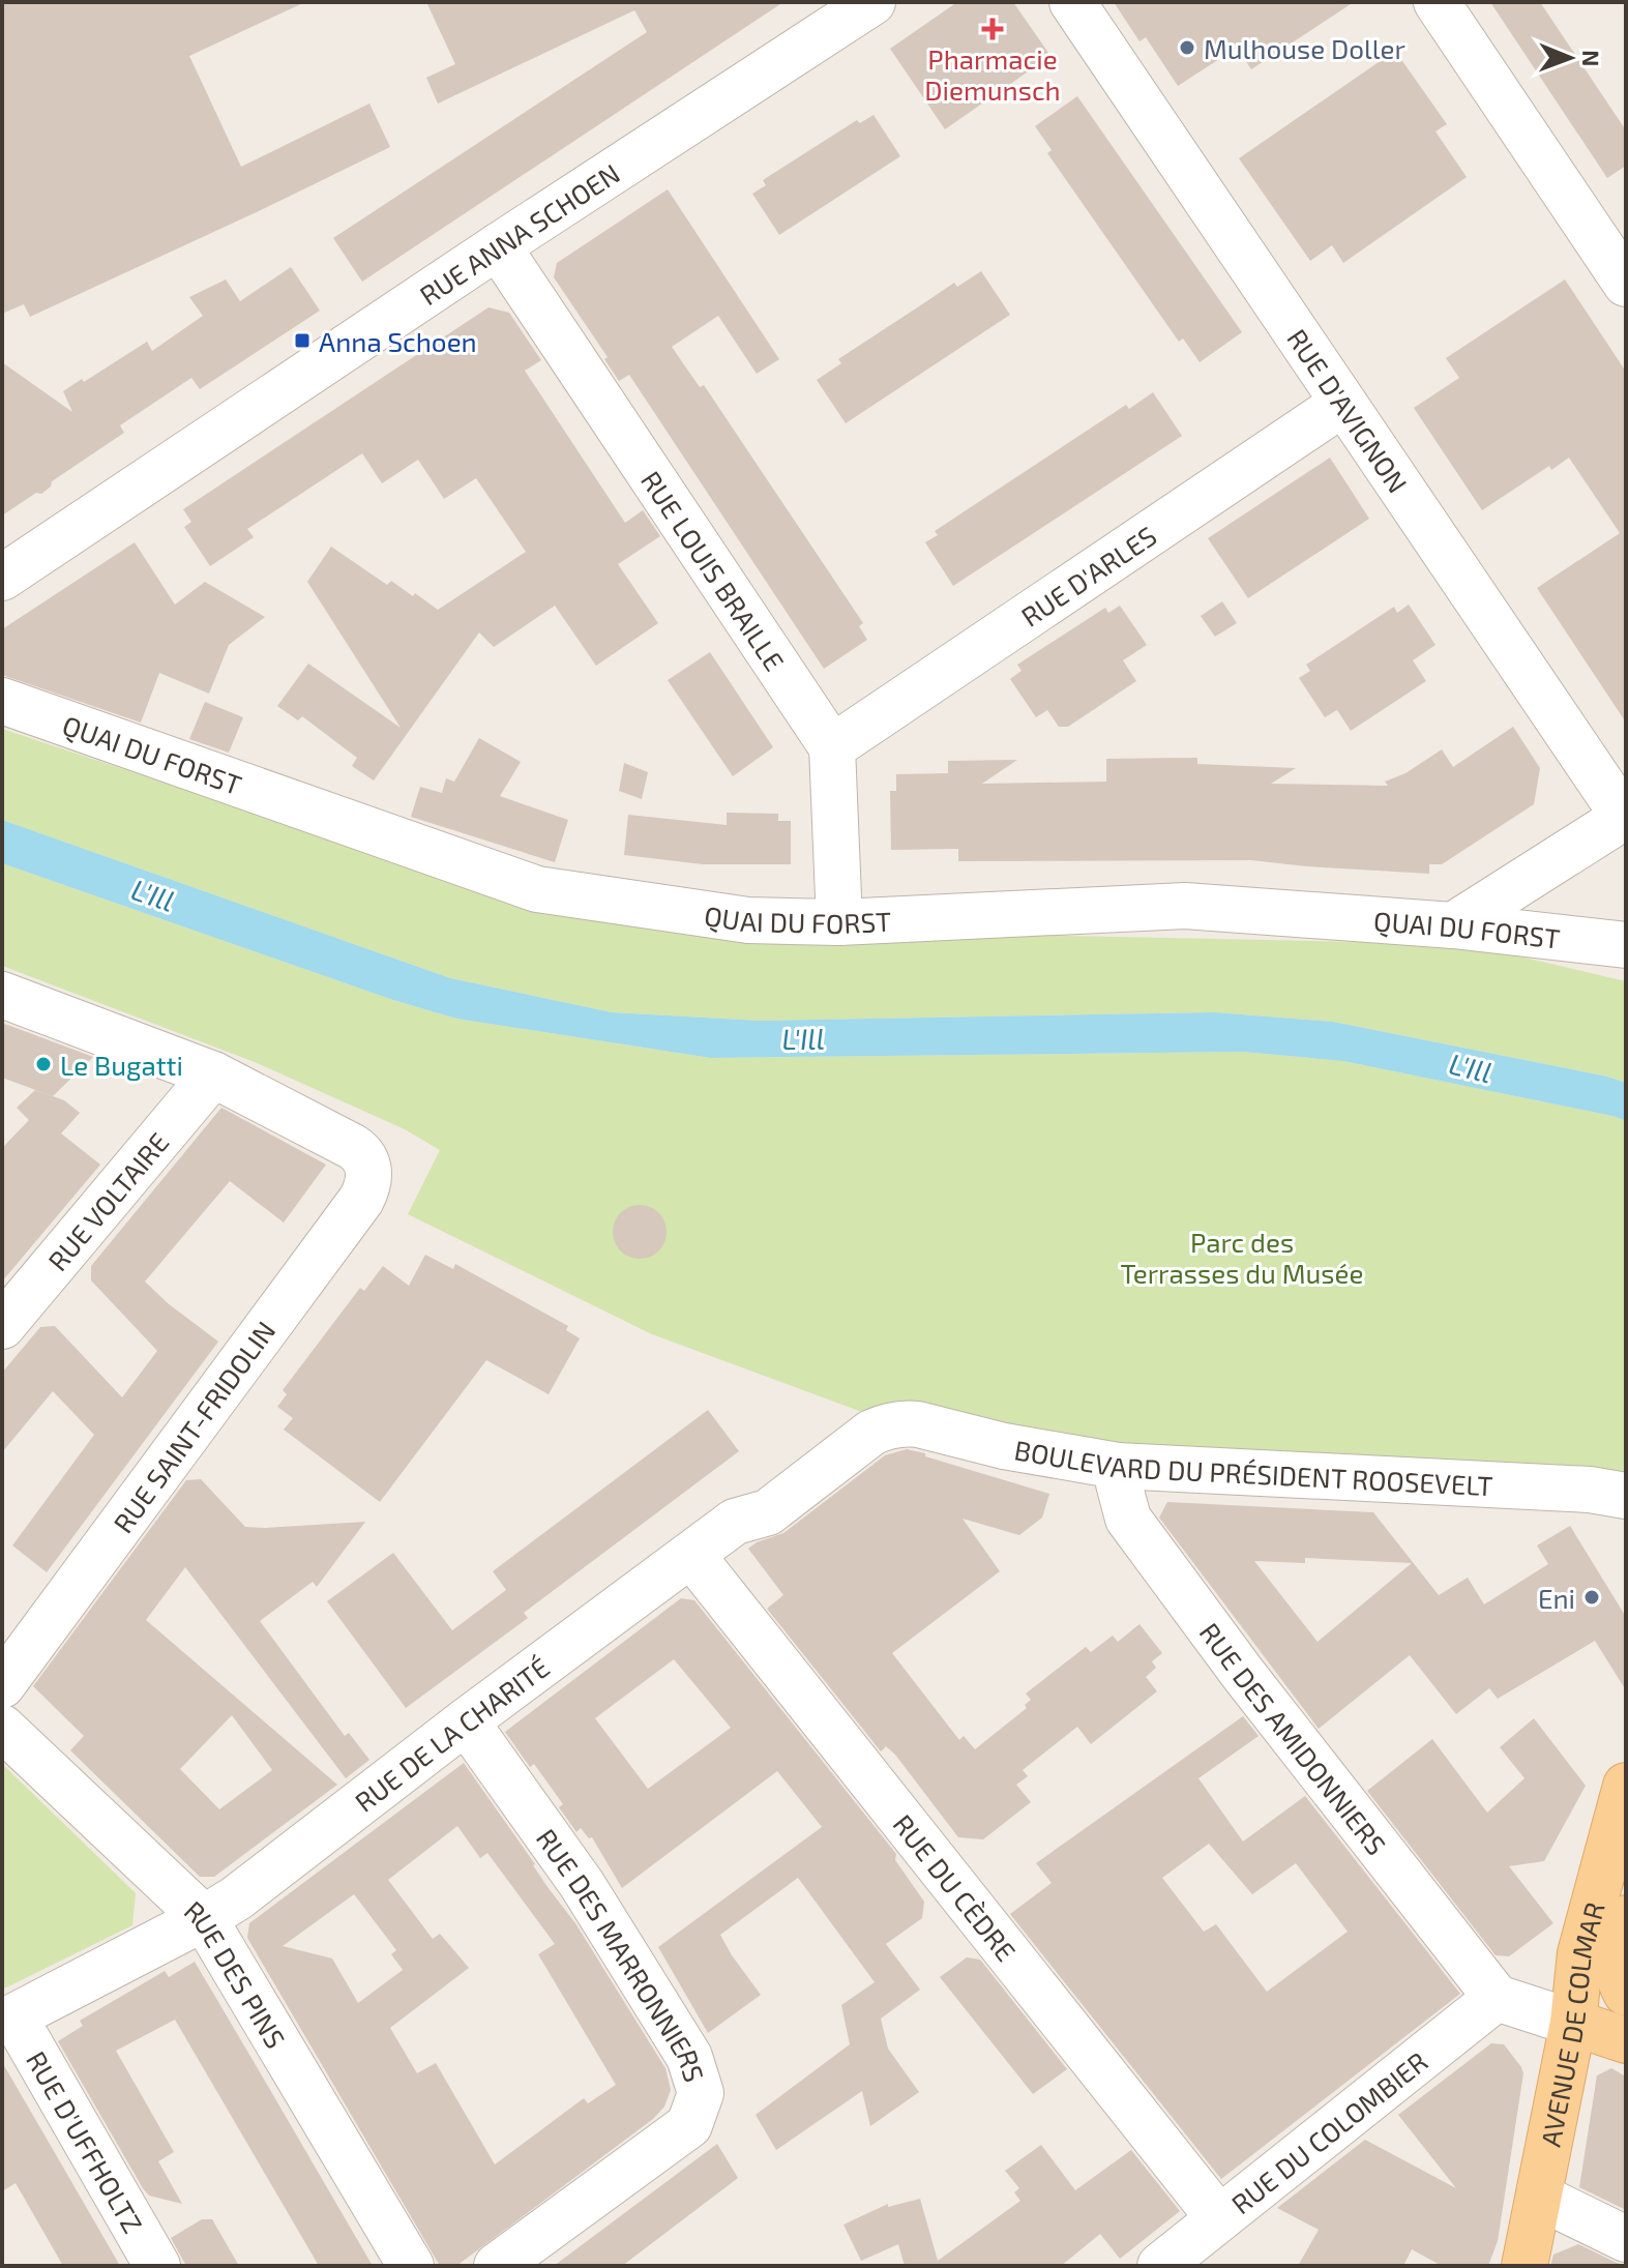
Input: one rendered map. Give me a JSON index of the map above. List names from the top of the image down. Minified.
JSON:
{"streets":{"main road":["AVENUE DE COLMAR"],"street":["RUE ANNA SCHOEN","RUE D'AVIGNON","RUE LOUIS BRAILLE","RUE D'ARLES","QUAI DU FORST","RUE VOLTAIRE","RUE SAINT-FRIDOLIN","BOULEVARD DU PRÉSIDENT ROOSEVELT","RUE DE LA CHARITÉ","RUE DES AMIDONNIERS","RUE DU CÈDRE","RUE DES MARRONNIERS","RUE DES PINS","RUE DU COLOMBIER","RUE D'UFFHOLTZ"]},"crossings":[["RUE ANNA SCHOEN","RUE LOUIS BRAILLE"],["RUE D'AVIGNON","RUE D'ARLES"],["RUE LOUIS BRAILLE","RUE D'ARLES"],["RUE VOLTAIRE","RUE SAINT-FRIDOLIN"],["BOULEVARD DU PRÉSIDENT ROOSEVELT","RUE DE LA CHARITÉ"],["BOULEVARD DU PRÉSIDENT ROOSEVELT","RUE DES AMIDONNIERS"],["RUE DE LA CHARITÉ","RUE DU CÈDRE"],["RUE DE LA CHARITÉ","RUE DES MARRONNIERS"],["RUE DE LA CHARITÉ","RUE DES PINS"],["RUE DE LA CHARITÉ","RUE D'UFFHOLTZ"],["RUE DES AMIDONNIERS","RUE DU COLOMBIER"],["RUE DU CÈDRE","RUE DU COLOMBIER"]],"water":["L'Ill"],"parks":["Parc des Terrasses du Musée"],"places":{"health":["Pharmacie Diemunsch"],"other":["Mulhouse Doller","Le Bugatti","Eni"],"transit":["Anna Schoen"]},"north":"right"}
